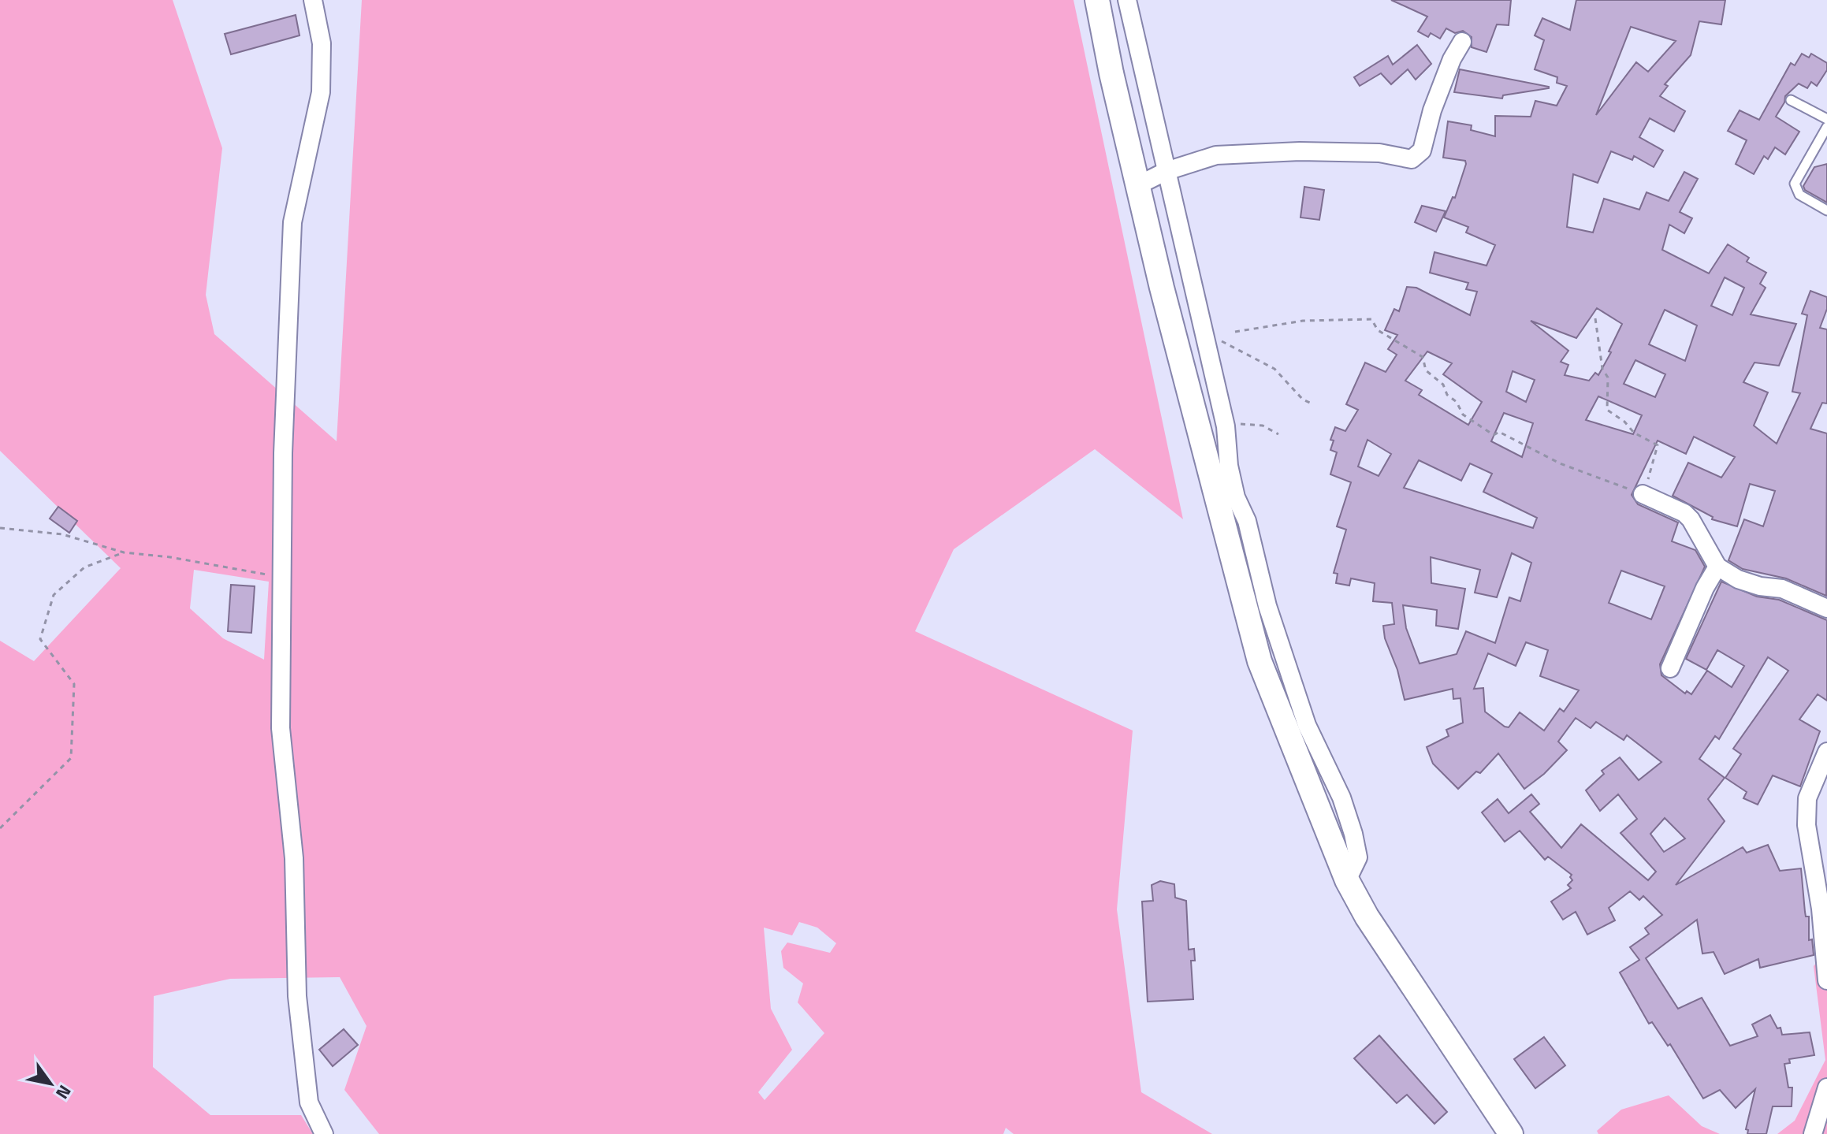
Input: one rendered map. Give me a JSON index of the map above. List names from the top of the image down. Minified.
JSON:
{"north":"bottom right"}
